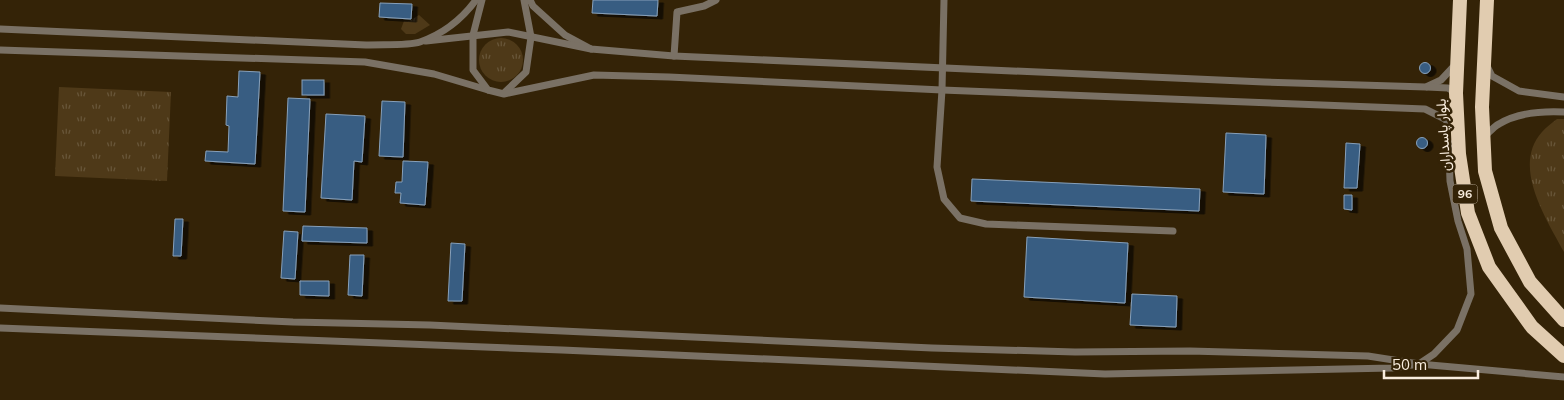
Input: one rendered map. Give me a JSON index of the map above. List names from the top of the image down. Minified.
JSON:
{"streets":{"highway":["بلوار پاسداران","96"]},"scale_bar":"50 m"}
